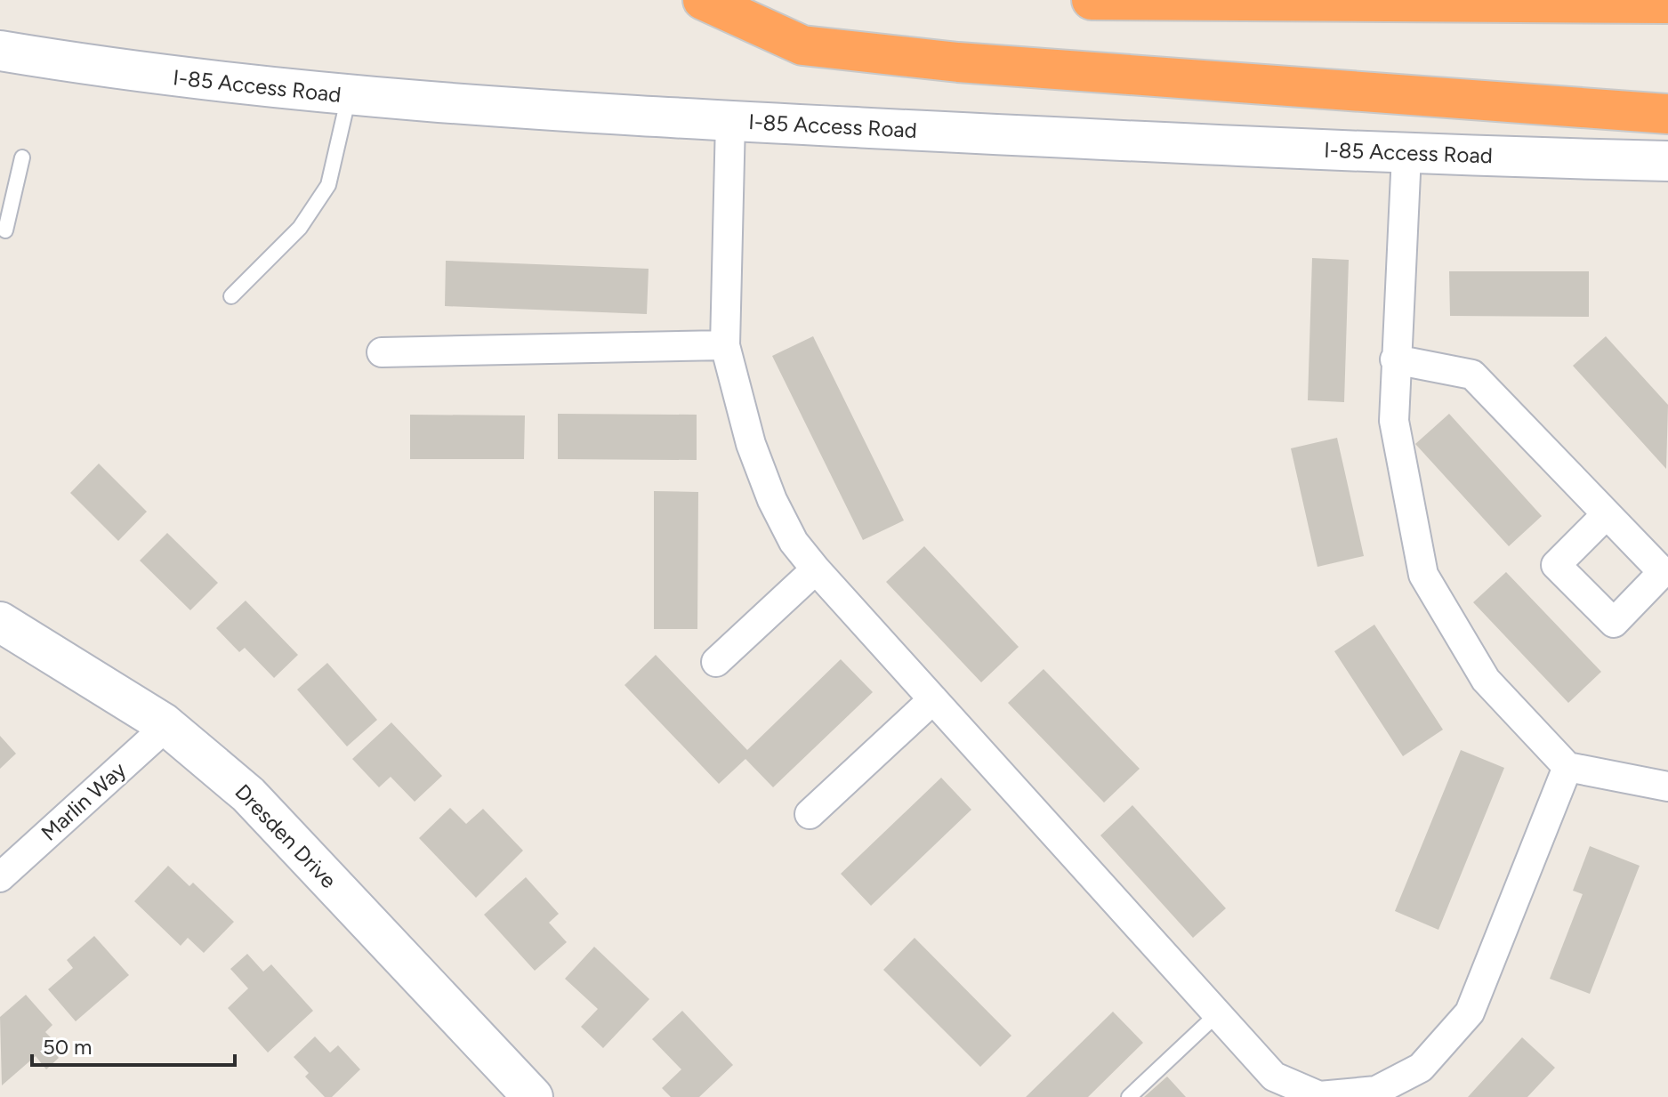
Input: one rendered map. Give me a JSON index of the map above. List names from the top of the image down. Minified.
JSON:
{"streets":{"main road":["I-85 Access Road","Dresden Drive"],"street":["Marlin Way"]},"crossings":[["Marlin Way","Dresden Drive"]],"scale_bar":"50 m"}
